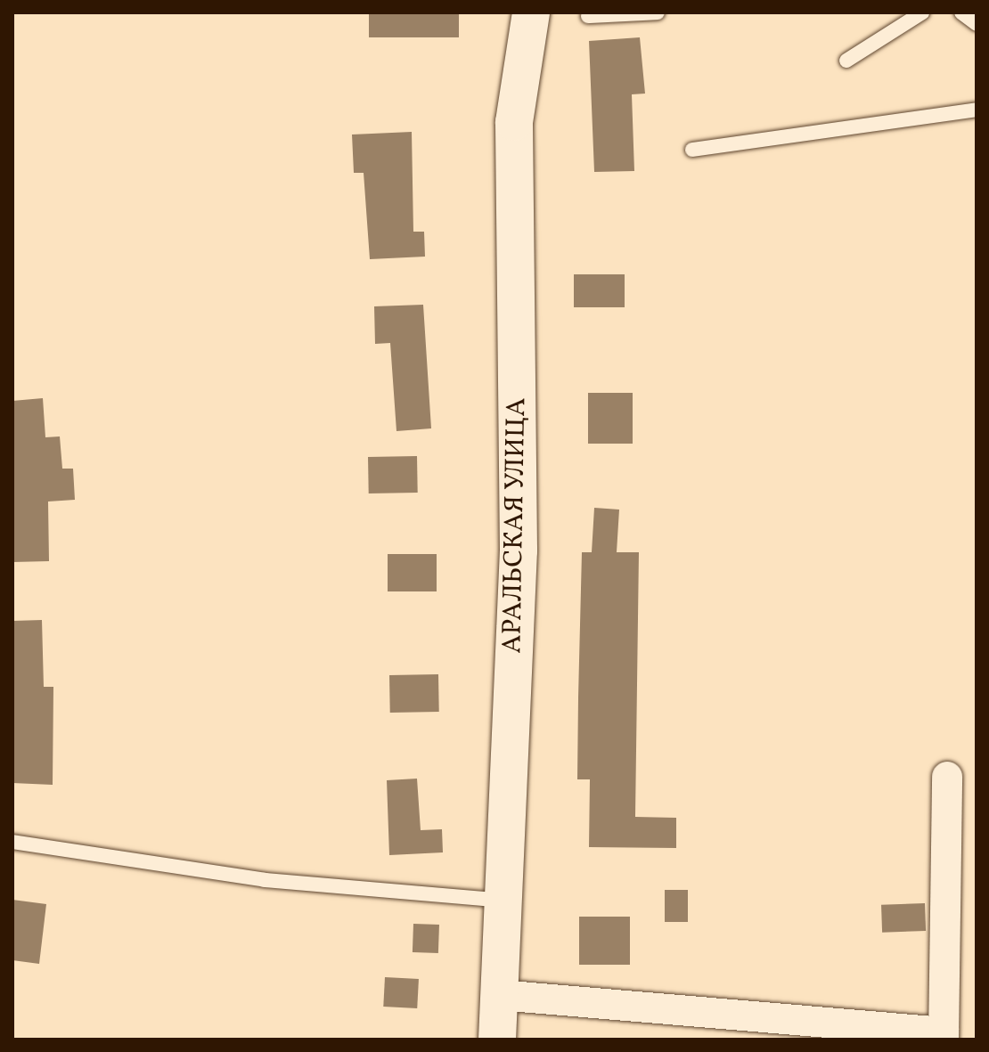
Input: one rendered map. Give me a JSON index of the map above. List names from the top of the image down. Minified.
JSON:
{"streets":{"street":["АРАЛЬСКАЯ УЛИЦА"]}}
